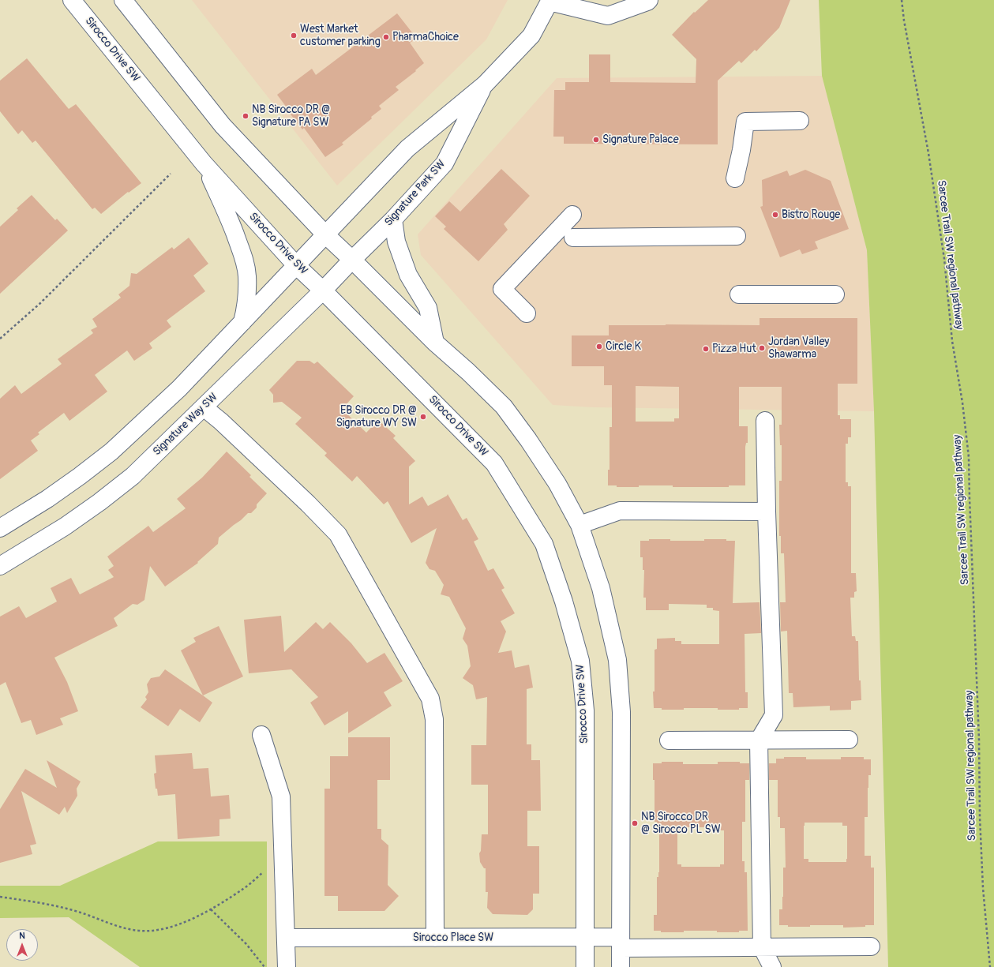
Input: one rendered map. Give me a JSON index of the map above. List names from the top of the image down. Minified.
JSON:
{"streets":{"street":["Sirocco Drive SW","Signature Park SW","Signature Way SW","Sirocco Place SW"],"path":["Sarcee Trail SW regional pathway"]},"crossings":[["Sirocco Drive SW","Signature Way SW"],["Sirocco Drive SW","Sirocco Place SW"],["Signature Park SW","Signature Way SW"]],"places":["West Market customer parking","PharmaChoice","NB Sirocco DR @ Signature PA SW","Signature Palace","Bistro Rouge","Circle K","Jordan Valley Shawarma","Pizza Hut","EB Sirocco DR @ Signature WY SW","NB Sirocco DR @ Sirocco PL SW"],"north":"top"}
